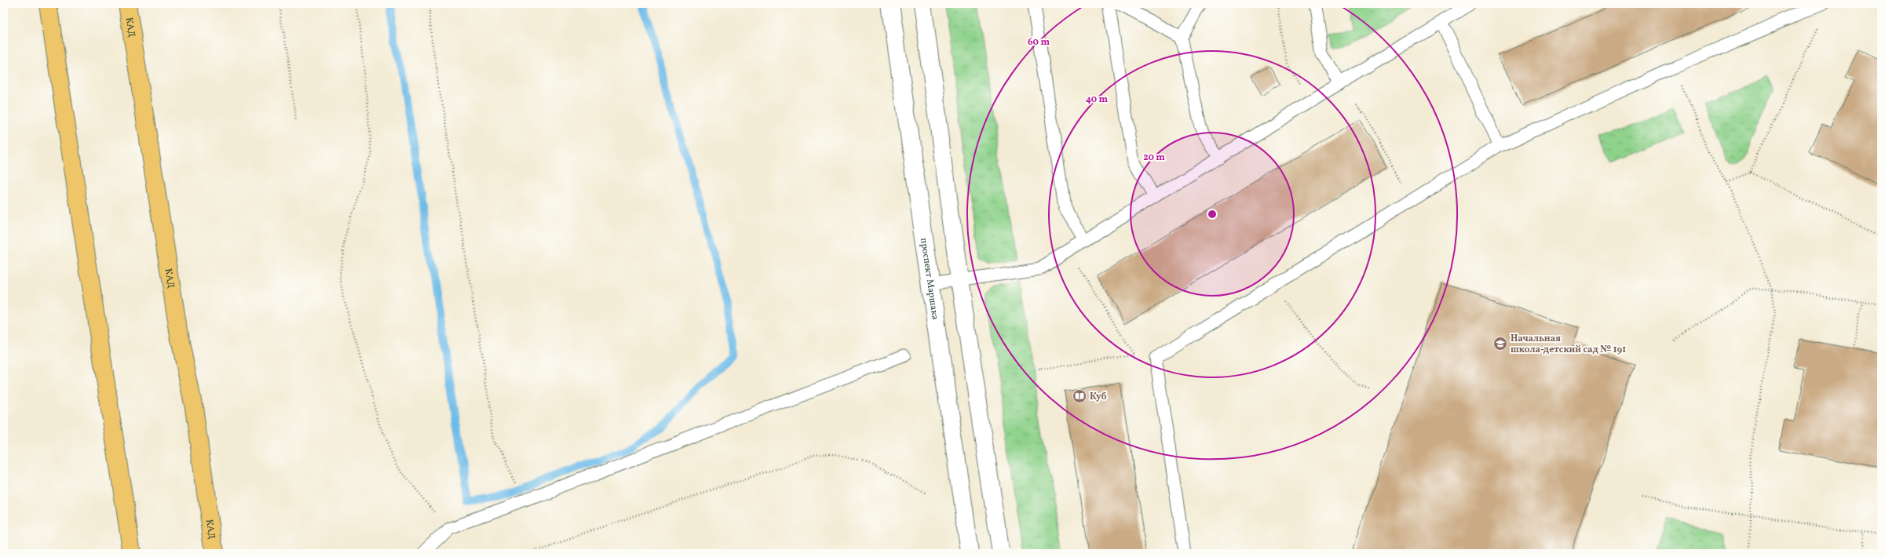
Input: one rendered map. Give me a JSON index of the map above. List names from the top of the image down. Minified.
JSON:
{"streets":{"highway":["КАД"],"street":["проспект Маршака"]},"places":{"school or university":["Начальная школа-детский сад № 191"],"library":["Куб"]},"rings":["60 m","40 m","20 m"]}
